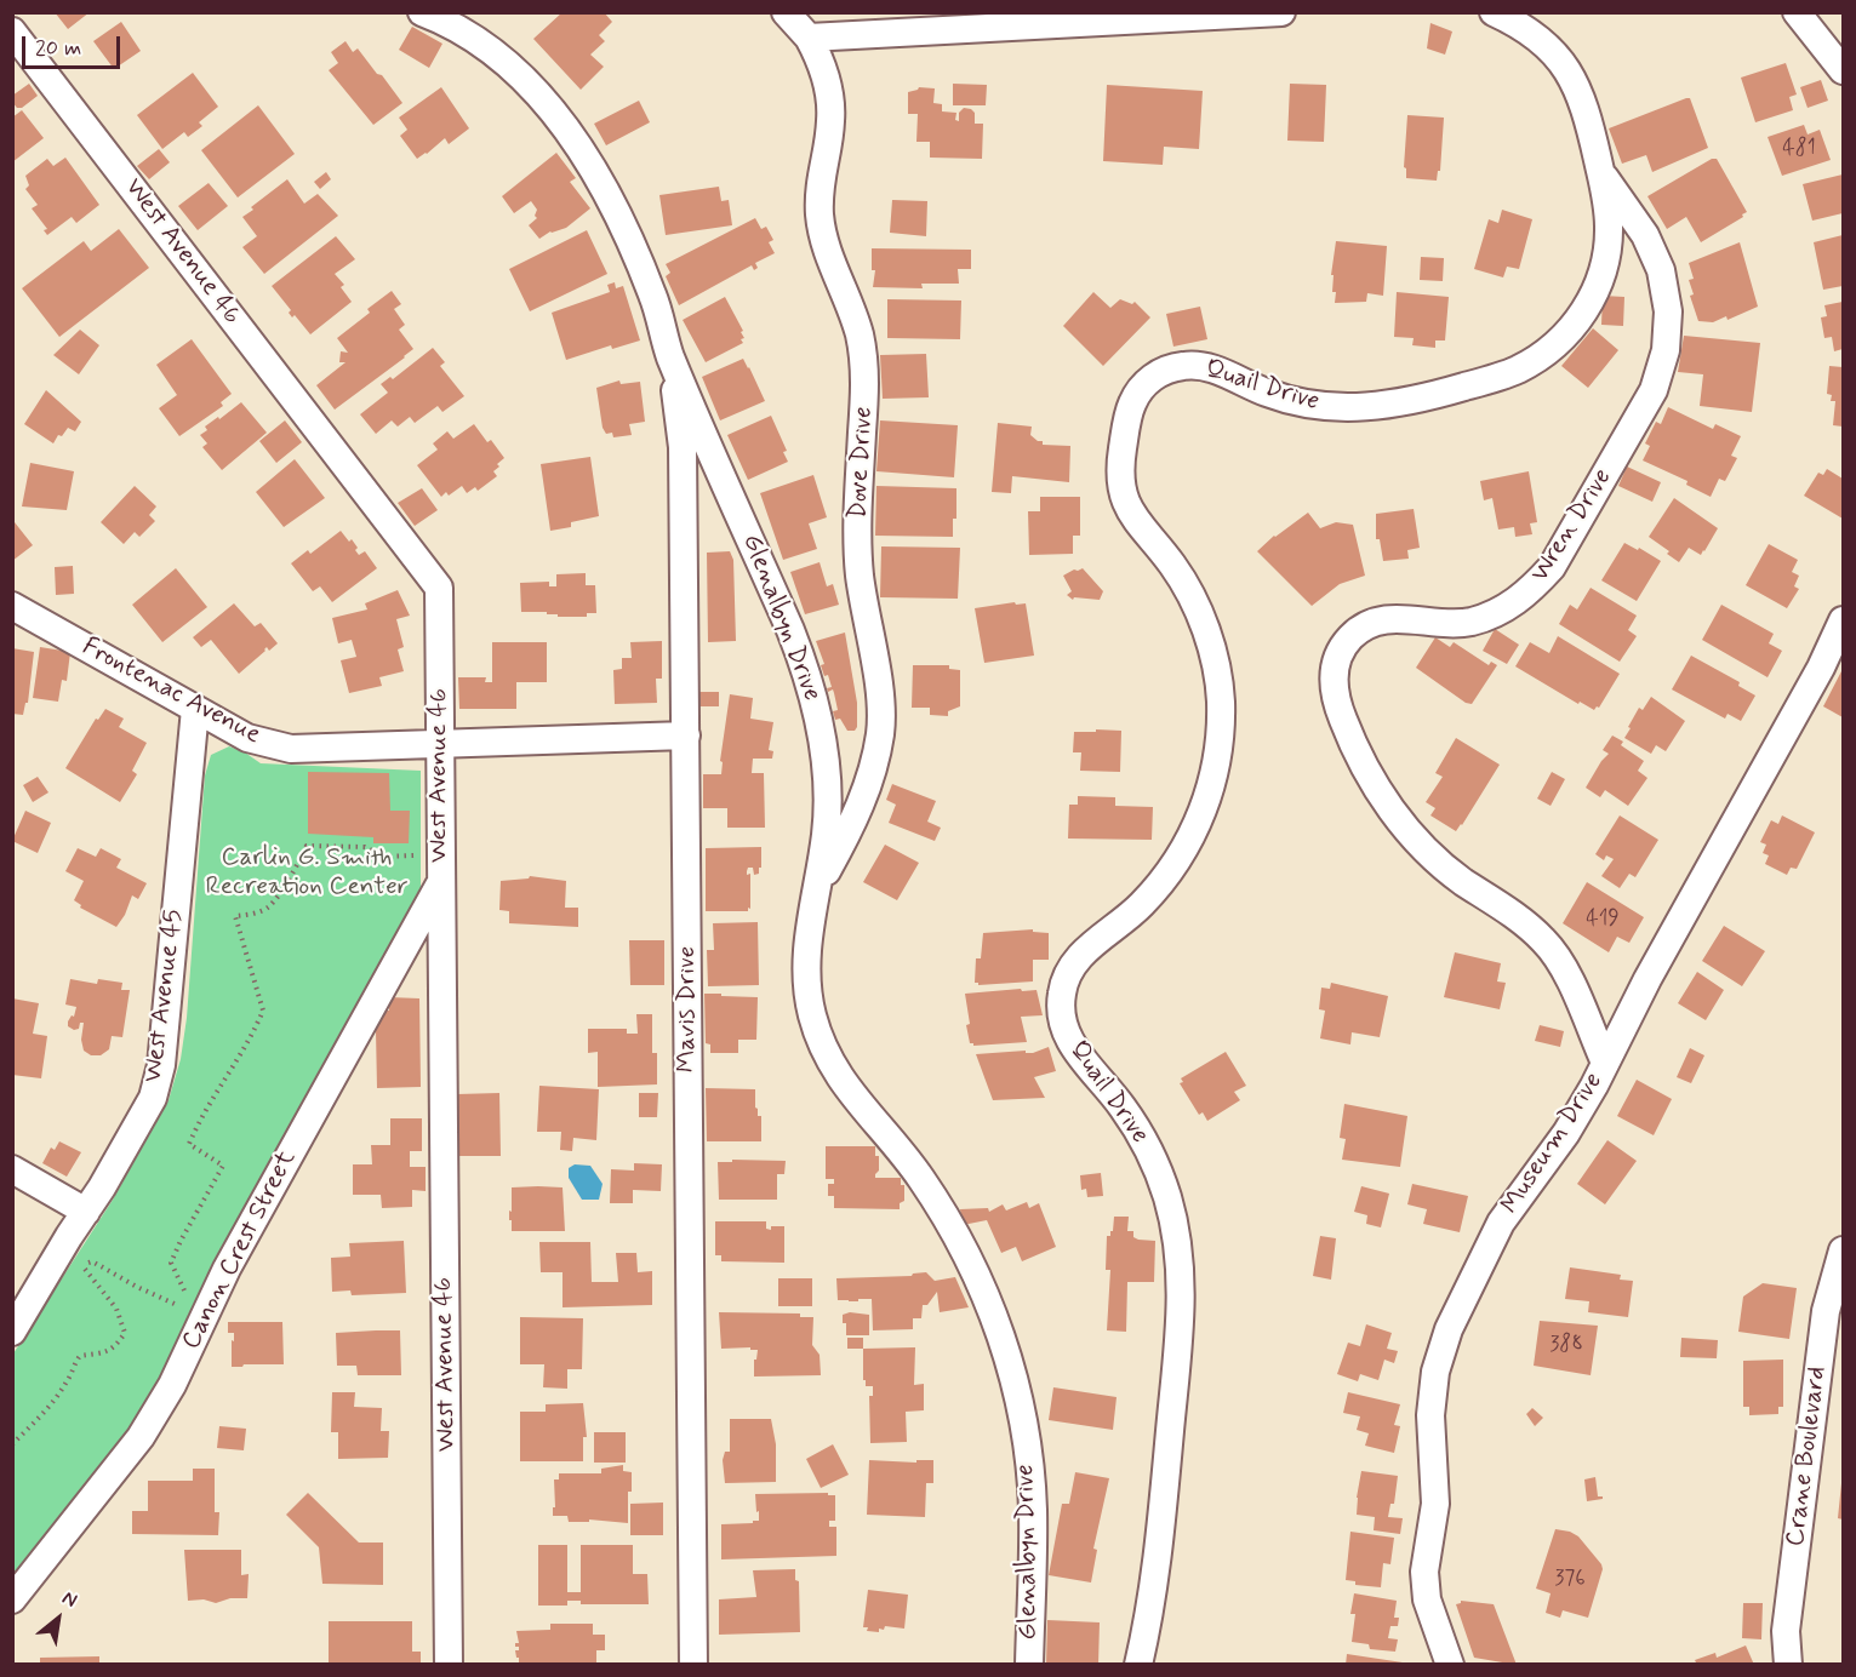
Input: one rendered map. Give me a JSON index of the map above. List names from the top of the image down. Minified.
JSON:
{"streets":{"street":["West Avenue 46","Quail Drive","Dove Drive","Wren Drive","Glenalbyn Drive","Frontenac Avenue","West Avenue 45","Mavis Drive","Museum Drive","Canon Crest Street","Crane Boulevard"]},"crossings":[["West Avenue 46","Frontenac Avenue"],["West Avenue 46","Canon Crest Street"],["Quail Drive","Wren Drive"],["Dove Drive","Glenalbyn Drive"],["Wren Drive","Museum Drive"],["Glenalbyn Drive","Mavis Drive"],["Frontenac Avenue","West Avenue 45"],["Frontenac Avenue","Mavis Drive"]],"parks":["Carlin G. Smith Recreation Center"],"house_numbers":["481","419","388","376"],"scale_bar":"20 m","north":"top right"}
